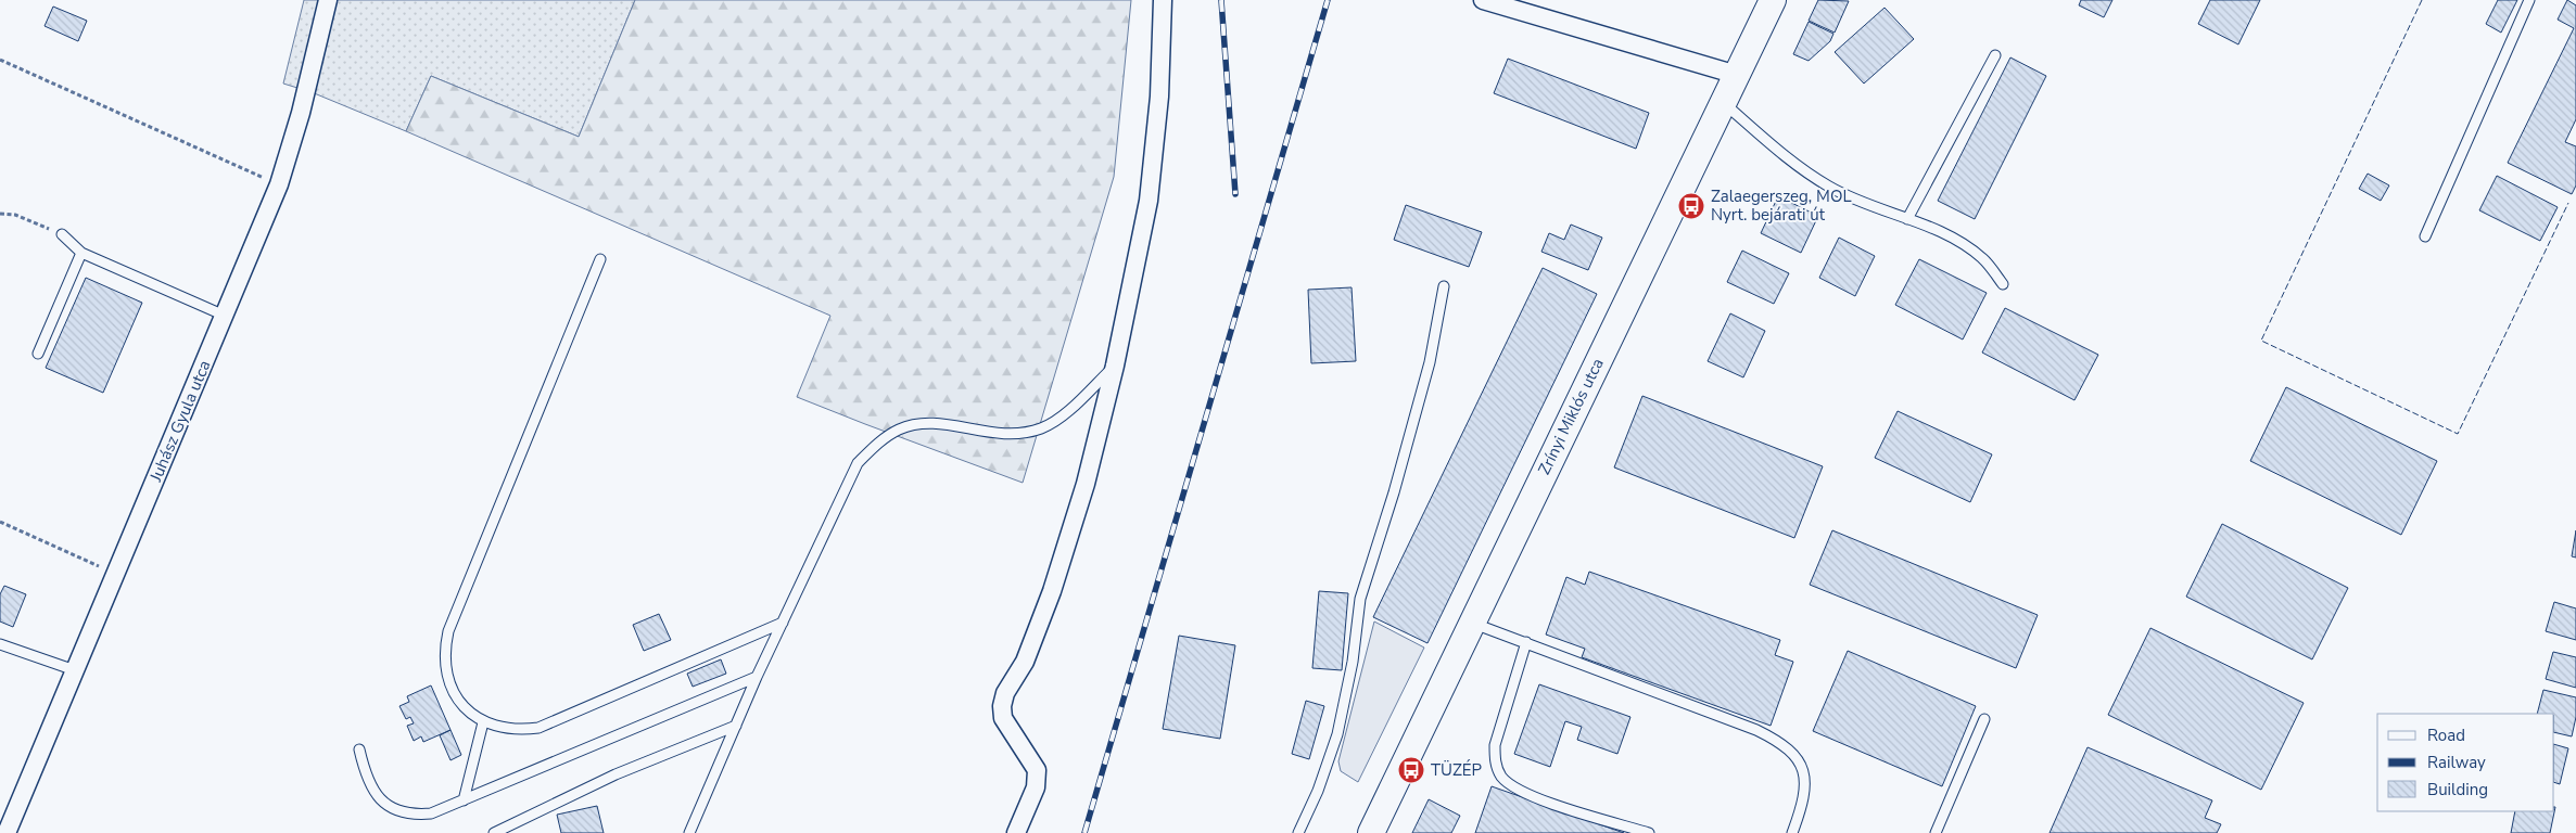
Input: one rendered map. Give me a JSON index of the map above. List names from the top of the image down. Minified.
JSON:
{"streets":{"main road":["Zrínyi Miklós utca"],"street":["Juhász Gyula utca"]},"places":{"bus stop":["Zalaegerszeg, MOL Nyrt. bejárati út","TÜZÉP"]},"legend":["Road","Railway","Building"]}
